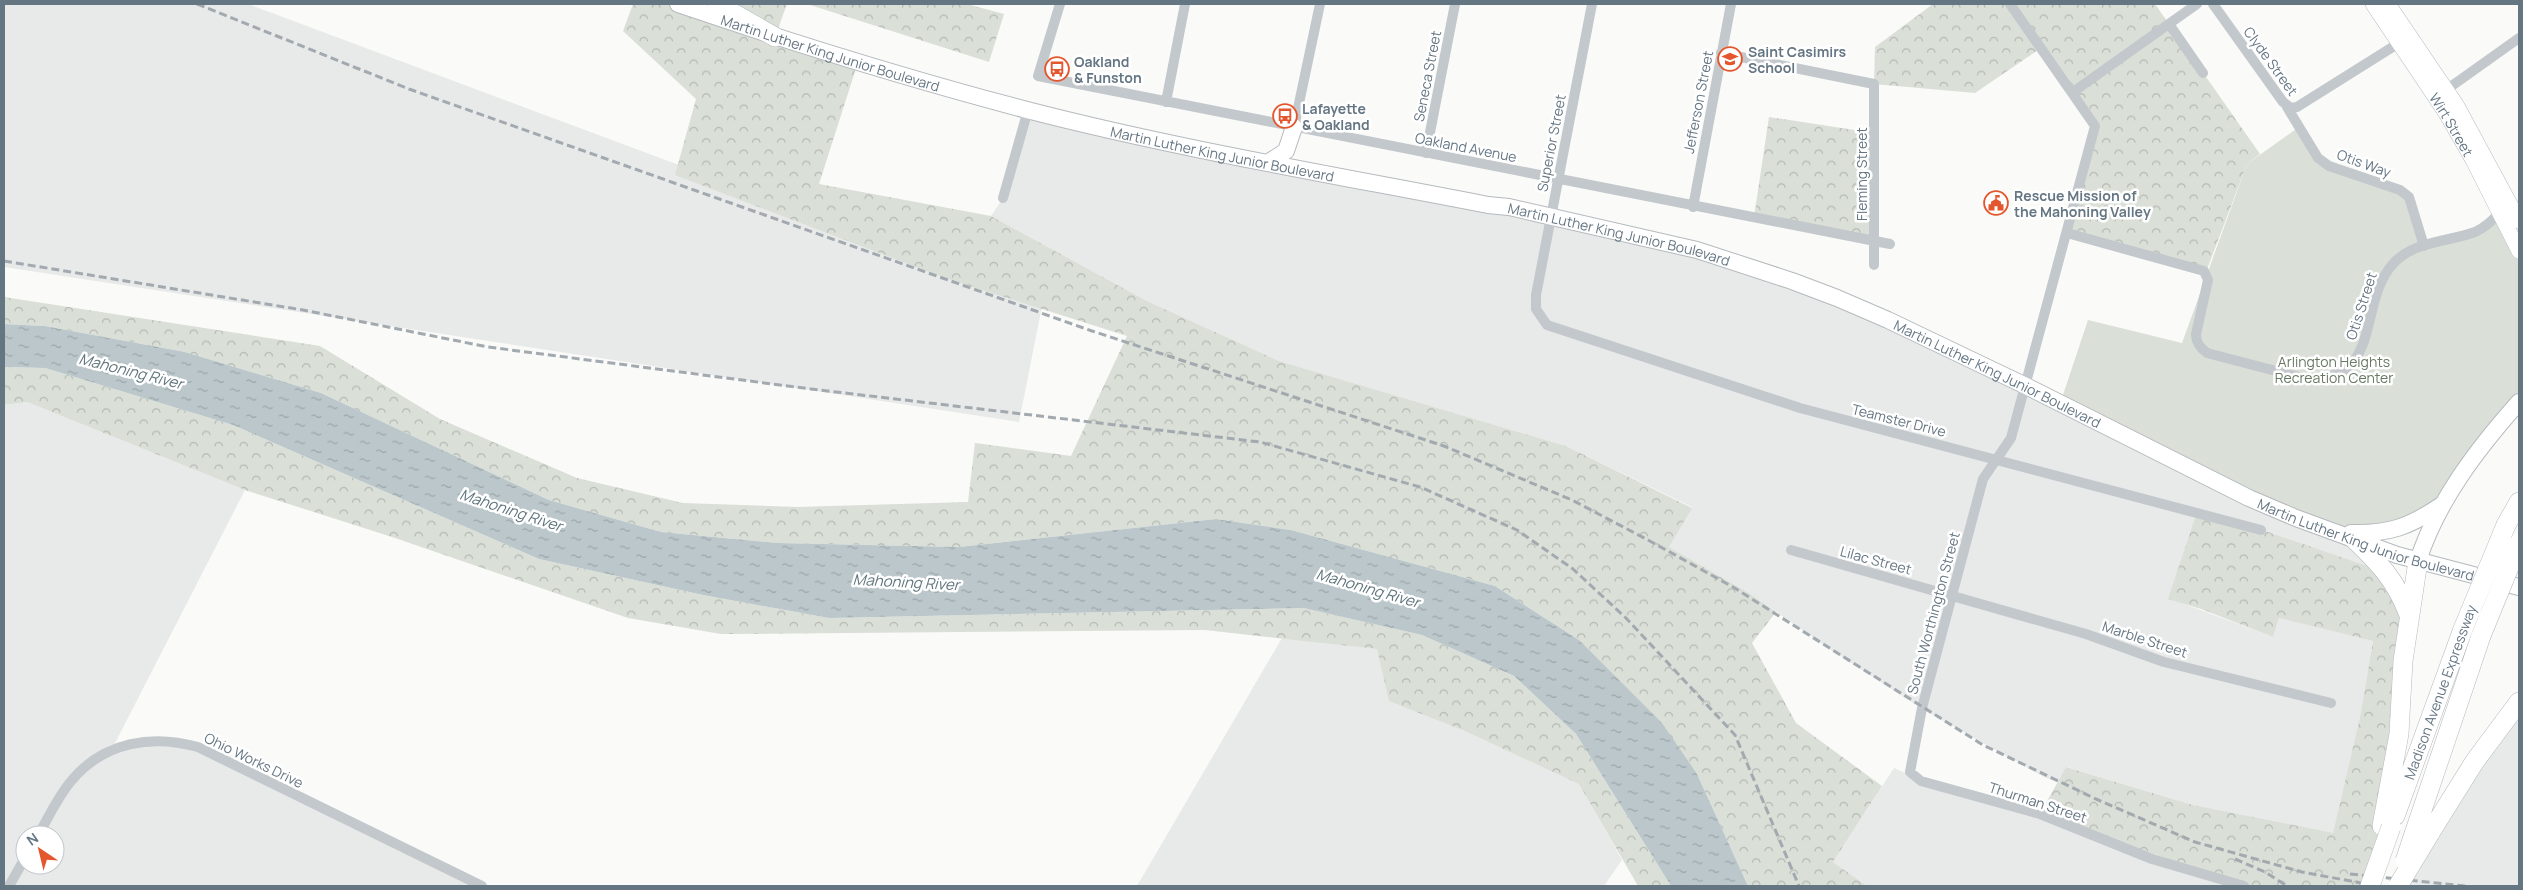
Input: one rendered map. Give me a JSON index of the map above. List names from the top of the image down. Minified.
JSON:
{"streets":{"highway":["Madison Avenue Expressway"],"main road":["Martin Luther King Junior Boulevard","Wirt Street"],"street":["Clyde Street","Seneca Street","Jefferson Street","Superior Street","Oakland Avenue","Otis Way","Fleming Street","Otis Street","Teamster Drive","Lilac Street","South Worthington Street","Marble Street","Ohio Works Drive","Thurman Street"]},"crossings":[["Martin Luther King Junior Boulevard","Superior Street"],["Martin Luther King Junior Boulevard","South Worthington Street"],["Clyde Street","Otis Way"],["Seneca Street","Oakland Avenue"],["Jefferson Street","Oakland Avenue"],["Jefferson Street","Fleming Street"],["Wirt Street","Otis Street"],["Superior Street","Oakland Avenue"],["Superior Street","Teamster Drive"],["Oakland Avenue","Fleming Street"],["Otis Way","Otis Street"],["Otis Street","South Worthington Street"],["Teamster Drive","South Worthington Street"],["Lilac Street","South Worthington Street"],["Lilac Street","Marble Street"],["South Worthington Street","Marble Street"],["South Worthington Street","Thurman Street"]],"water":["Mahoning River"],"parks":["Arlington Heights Recreation Center"],"places":{"school or university":["Saint Casimirs School"],"bus stop":["Oakland & Funston","Lafayette & Oakland"],"public building":["Rescue Mission of the Mahoning Valley"]},"north":"top left"}
